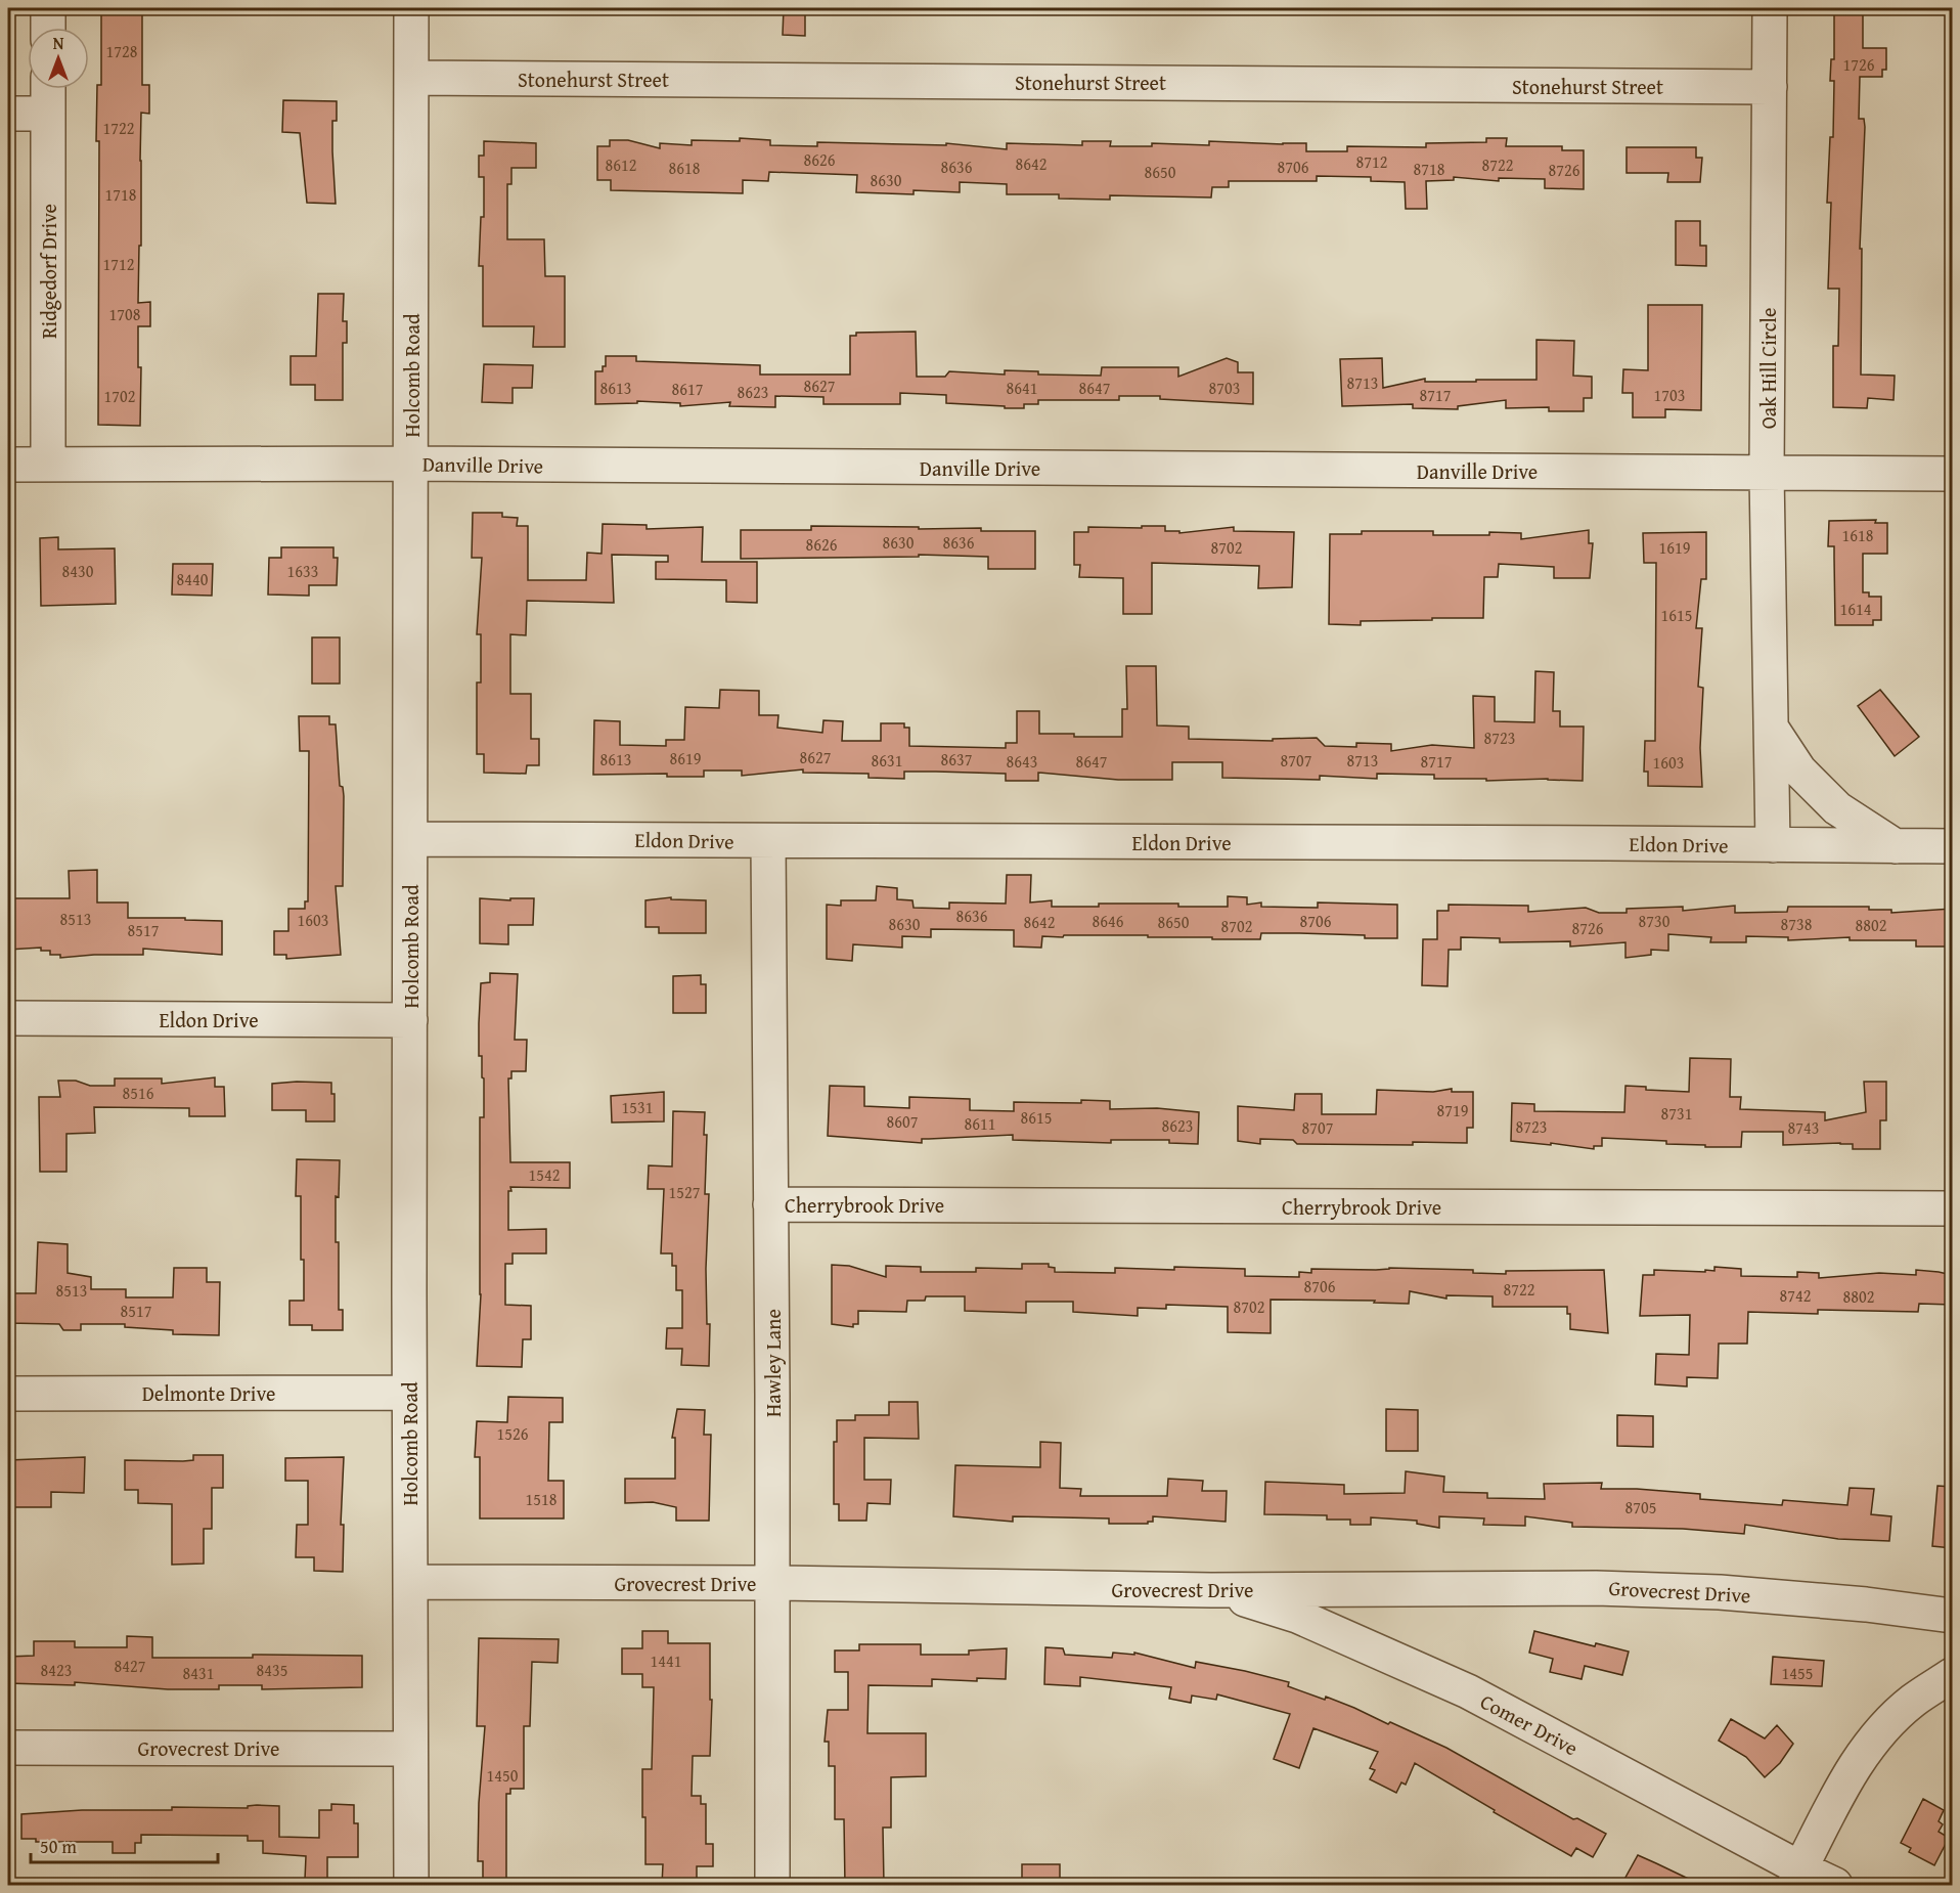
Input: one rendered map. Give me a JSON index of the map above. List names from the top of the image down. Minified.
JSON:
{"streets":{"street":["Stonehurst Street","Ridgedorf Drive","Oak Hill Circle","Holcomb Road","Danville Drive","Eldon Drive","Cherrybrook Drive","Hawley Lane","Delmonte Drive","Grovecrest Drive","Comer Drive"]},"crossings":[["Stonehurst Street","Oak Hill Circle"],["Stonehurst Street","Holcomb Road"],["Ridgedorf Drive","Danville Drive"],["Oak Hill Circle","Danville Drive"],["Oak Hill Circle","Eldon Drive"],["Holcomb Road","Danville Drive"],["Holcomb Road","Eldon Drive"],["Holcomb Road","Delmonte Drive"],["Holcomb Road","Grovecrest Drive"],["Eldon Drive","Hawley Lane"],["Cherrybrook Drive","Hawley Lane"],["Hawley Lane","Grovecrest Drive"],["Grovecrest Drive","Comer Drive"]],"house_numbers":["1728","1726","1722","8626","8712","8642","8612","8722","8636","8706","8618","8718","8726","8650","8630","1718","1712","1708","8713","8627","8613","8641","8647","8703","8617","8623","8717","1703","1702","1618","8630","8636","8626","8702","1619","8430","1633","8440","1614","1615","8723","8627","8619","8613","8637","8631","8707","8713","8643","8647","8717","1603","8636","8513","1603","8646","8706","8730","8642","8650","8630","8738","8802","8702","8726","8517","8516","1531","8719","8731","8615","8607","8611","8623","8723","8707","8743","1542","1527","8706","8722","8513","8742","8802","8702","8517","1526","1518","8705","1441","8427","8423","8435","8431","1455","1450"],"scale_bar":"50 m","north":"top"}
